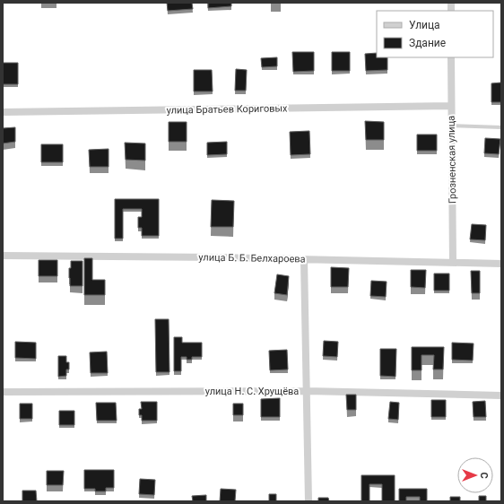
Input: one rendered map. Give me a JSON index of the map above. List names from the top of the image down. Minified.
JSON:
{"streets":{"street":["улица Братьев Кориговых","Грозненская улица","улица Б. Б. Белхароева","улица Н. С. Хрущёва"]},"crossings":[["улица Братьев Кориговых","Грозненская улица"],["Грозненская улица","улица Б. Б. Белхароева"]],"legend":["Улица","Здание"],"north":"right"}
